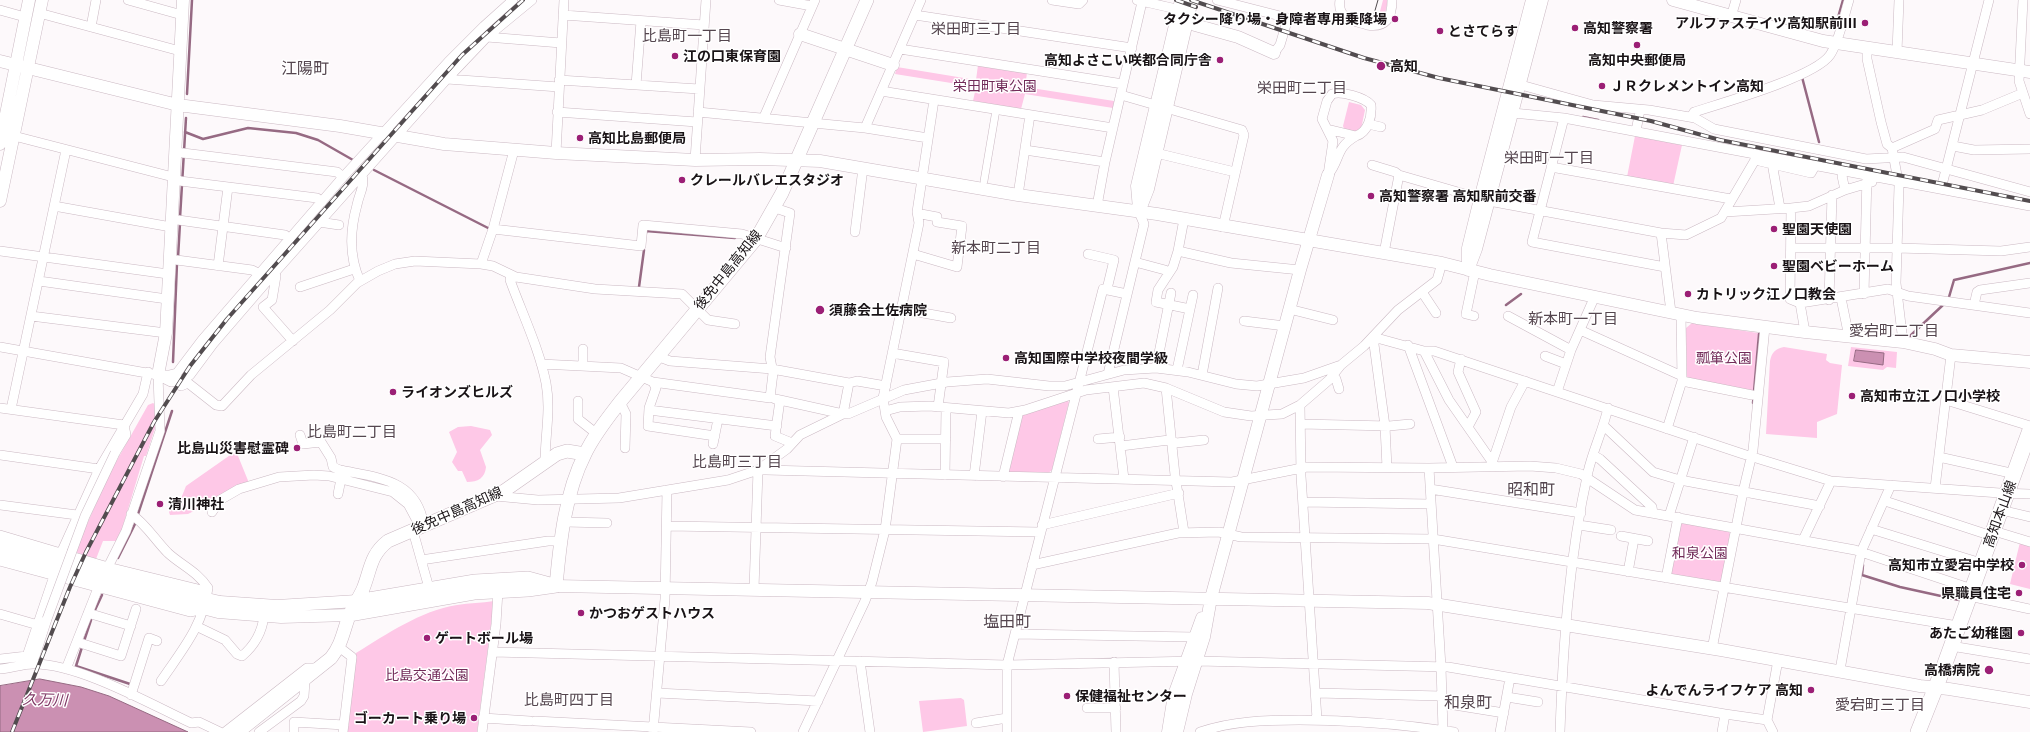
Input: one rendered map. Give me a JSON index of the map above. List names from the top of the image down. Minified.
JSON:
{"streets":{"main road":["後免中島高知線","高知本山線"]},"districts":["栄田町三丁目","比島町一丁目","江陽町","栄田町二丁目","栄田町一丁目","新本町二丁目","新本町一丁目","愛宕町二丁目","比島町二丁目","比島町三丁目","昭和町","塩田町","比島町四丁目","和泉町","愛宕町三丁目"],"water":["久万川"],"parks":["栄田町東公園","瓢箪公園","和泉公園","比島交通公園"],"places":["タクシー降り場・身障者専用乗降場","アルファステイツ高知駅前Ⅲ","高知警察署","とさてらす","高知中央郵便局","江の口東保育園","高知よさこい咲都合同庁舎","高知","ＪＲクレメントイン高知","高知比島郵便局","クレールバレエスタジオ","高知警察署 高知駅前交番","聖園天使園","聖園ベビーホーム","カトリック江ノ口教会","須藤会土佐病院","高知国際中学校夜間学級","ライオンズヒルズ","高知市立江ノ口小学校","比島山災害慰霊碑","清川神社","高知市立愛宕中学校","県職員住宅","かつおゲストハウス","あたご幼稚園","ゲートボール場","高橋病院","よんでんライフケア 高知","保健福祉センター","ゴーカート乗り場"]}
